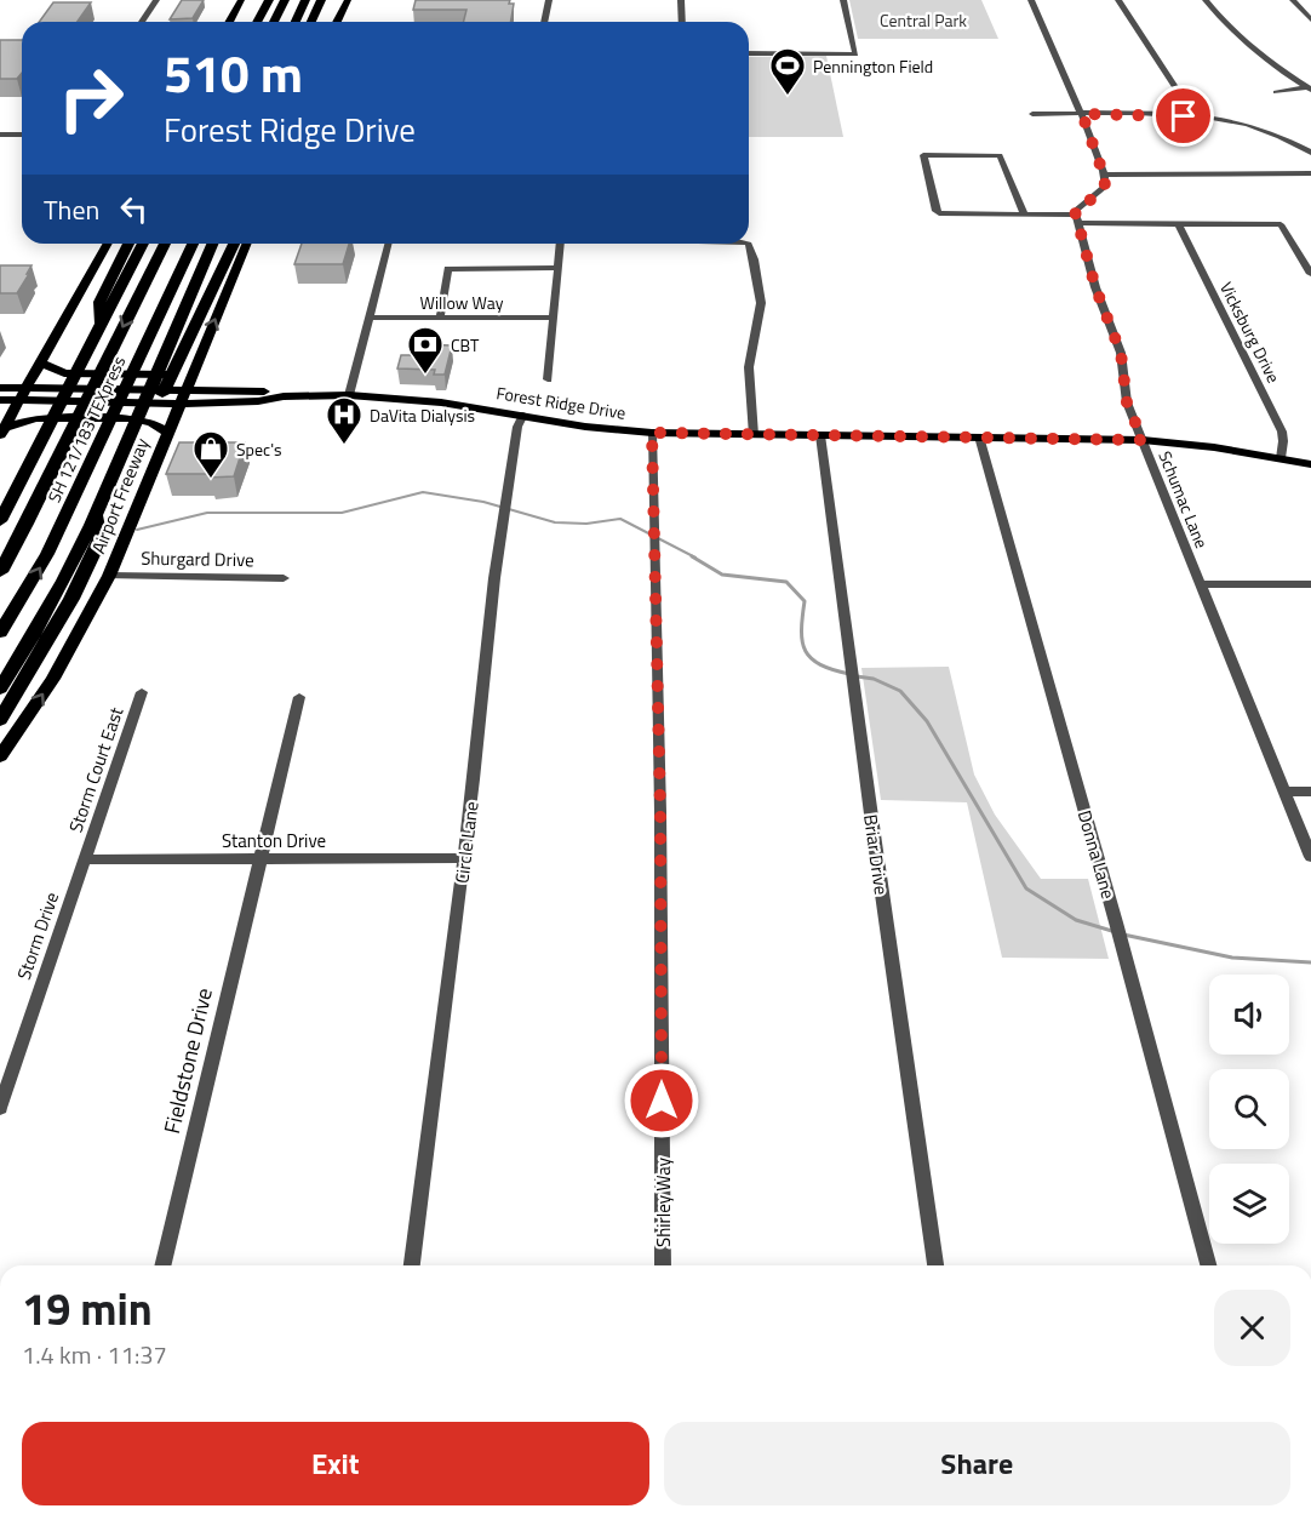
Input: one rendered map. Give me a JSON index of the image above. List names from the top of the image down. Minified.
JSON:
{"streets":{"highway":["SH 121/183 TEXpress","Airport Freeway"],"main road":["Forest Ridge Drive"],"street":["Willow Way","Vicksburg Drive","Schumac Lane","Shurgard Drive","Storm Court East","Stanton Drive","Circle Lane","Briar Drive","Donna Lane","Storm Drive","Fieldstone Drive","Shirley Way"]},"crossings":[["Vicksburg Drive","Forest Ridge Drive"],["Forest Ridge Drive","Airport Freeway"],["Forest Ridge Drive","Schumac Lane"],["Forest Ridge Drive","Circle Lane"],["Forest Ridge Drive","Briar Drive"],["Forest Ridge Drive","Donna Lane"],["Forest Ridge Drive","Shirley Way"],["Airport Freeway","Shurgard Drive"],["Storm Court East","Stanton Drive"],["Storm Court East","Storm Drive"],["Stanton Drive","Circle Lane"],["Stanton Drive","Storm Drive"],["Stanton Drive","Fieldstone Drive"]],"parks":["Central Park"],"places":{"sports":["Pennington Field"],"bank":["CBT"],"hospital":["DaVita Dialysis"],"shop":["Spec's"]},"page":{"turn":["510 m","Forest Ridge Drive"],"then":"Then","heading":["19 min","1.4 km · 11:37"],"buttons":["Exit","Share"]}}
